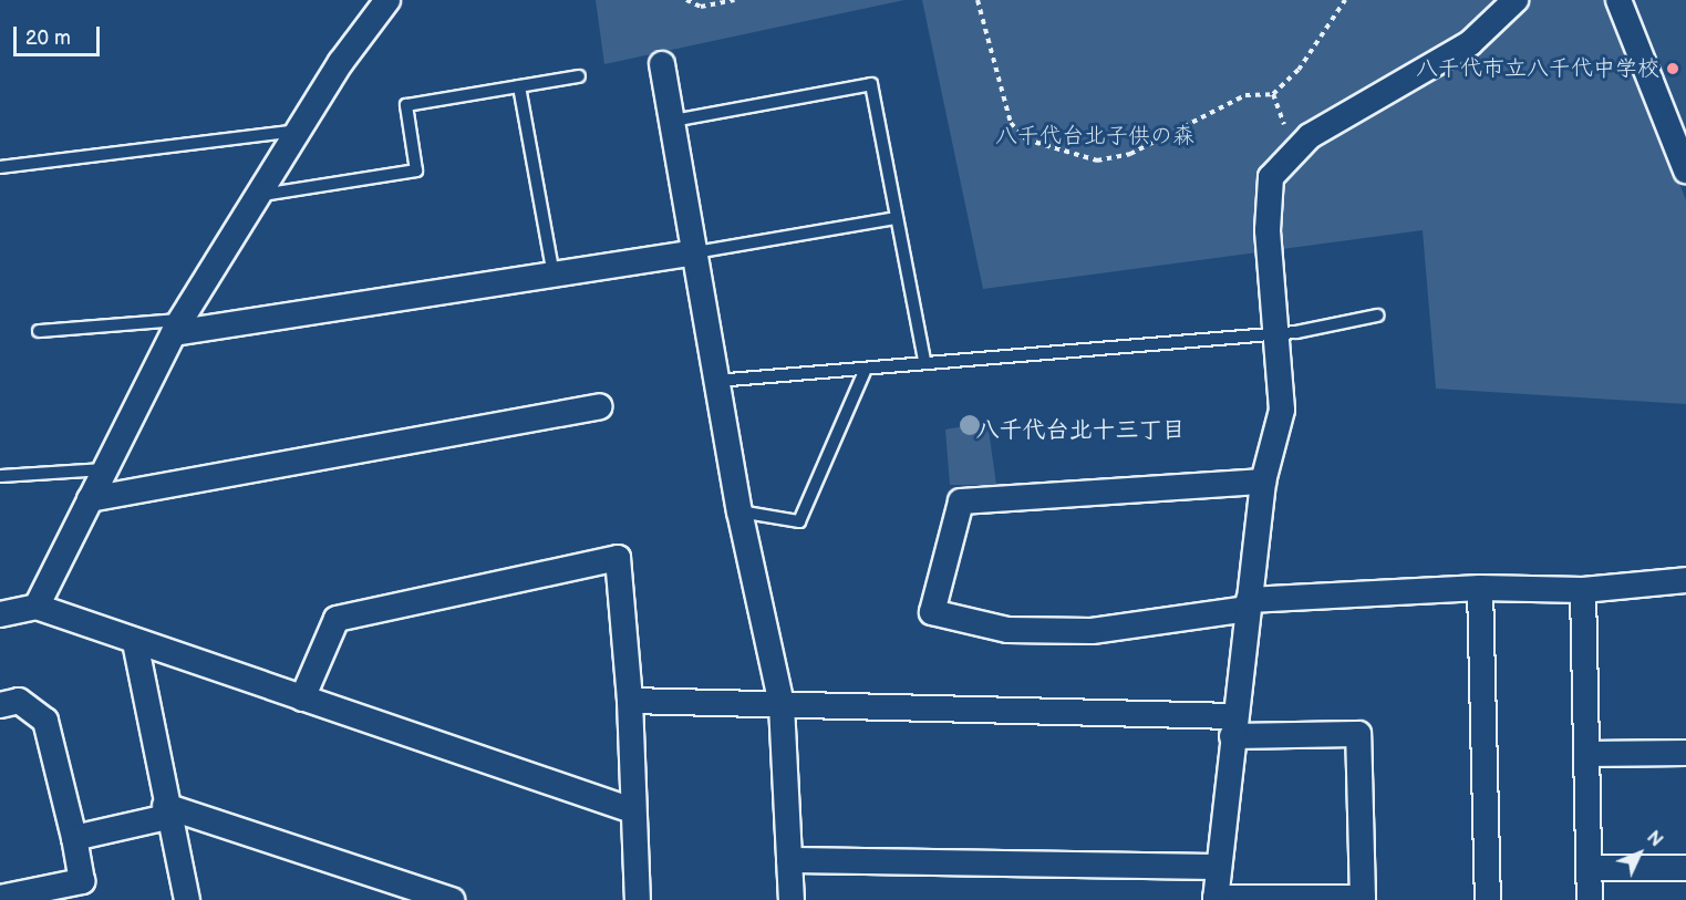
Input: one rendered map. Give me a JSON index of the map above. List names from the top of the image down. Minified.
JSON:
{"districts":["八千代台北十三丁目"],"parks":["八千代台北子供の森"],"places":["八千代市立八千代中学校"],"scale_bar":"20 m","north":"top right"}
